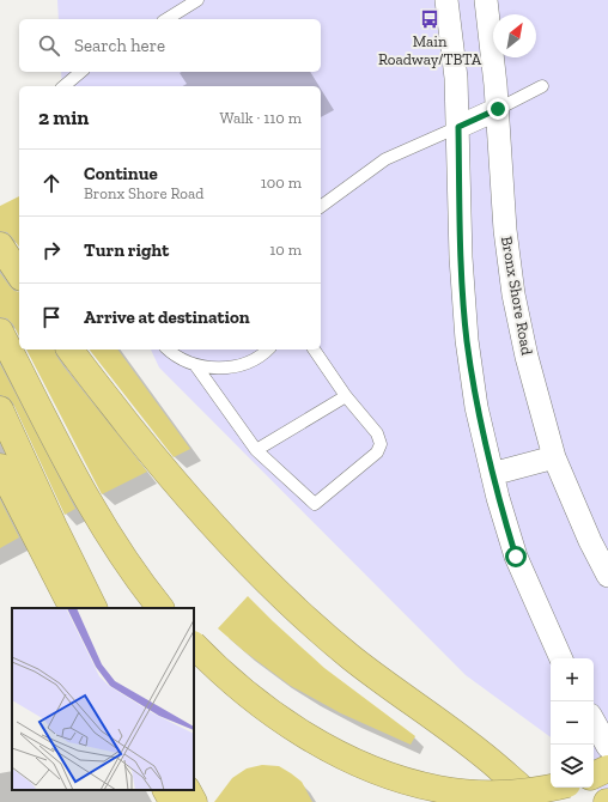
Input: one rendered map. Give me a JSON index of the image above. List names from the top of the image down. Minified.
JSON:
{"streets":{"street":["Bronx Shore Road"]},"places":{"bus stop":["Main Roadway/TBTA"]},"north":"top right","page":{"search":"Search here","heading":["2 min","Walk · 110 m"],"list":[["Continue","Bronx Shore Road","100 m"],["Turn right","10 m"],"Arrive at destination"],"map_buttons":["+","−"]}}
